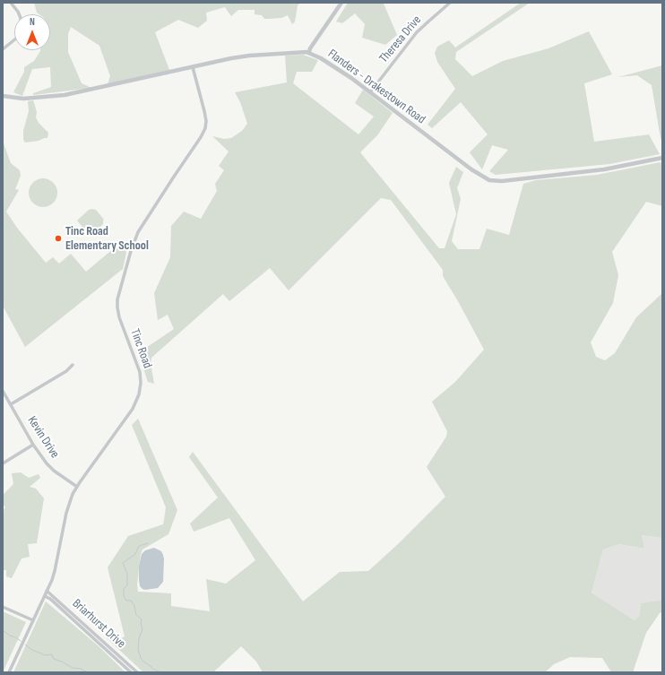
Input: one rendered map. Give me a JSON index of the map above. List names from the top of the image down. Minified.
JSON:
{"streets":{"street":["Theresa Drive","Flanders - Drakestown Road","Tinc Road","Kevin Drive","Briarhurst Drive"]},"crossings":[["Theresa Drive","Flanders - Drakestown Road"],["Flanders - Drakestown Road","Tinc Road"],["Tinc Road","Kevin Drive"],["Tinc Road","Briarhurst Drive"]],"places":["Tinc Road Elementary School"],"north":"top"}
